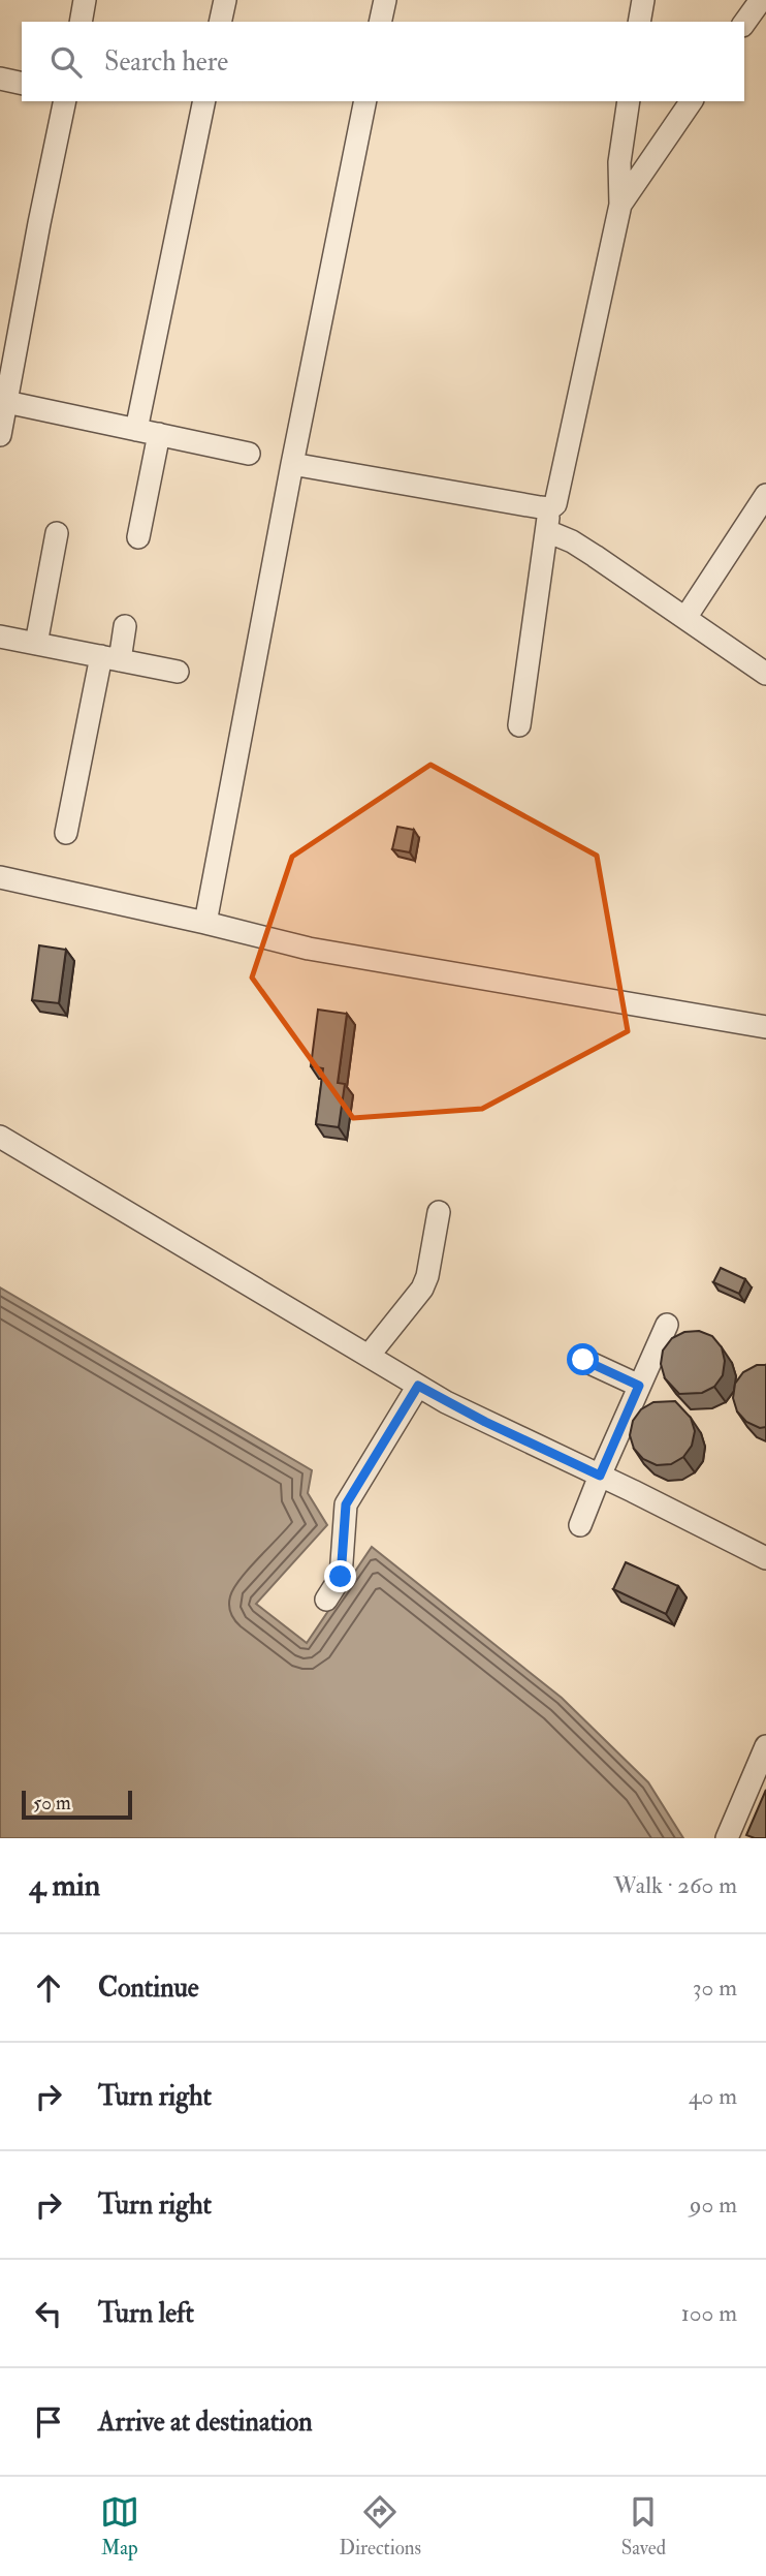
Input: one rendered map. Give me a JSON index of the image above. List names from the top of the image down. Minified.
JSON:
{"scale_bar":"50 m","page":{"search":"Search here","scale":"50 m","heading":["4 min","Walk · 260 m"],"list":[["Continue","30 m"],["Turn right","40 m"],["Turn right","90 m"],["Turn left","100 m"],"Arrive at destination"],"nav":["Map","Directions","Saved"]}}
